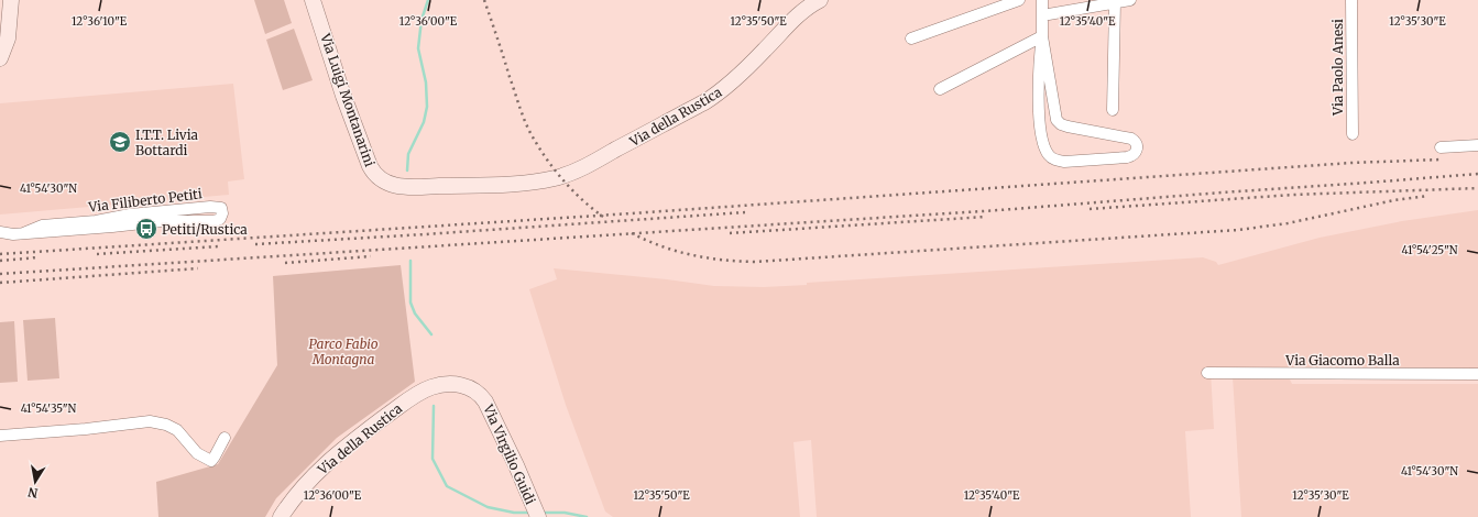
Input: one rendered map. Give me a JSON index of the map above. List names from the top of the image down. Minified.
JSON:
{"streets":{"street":["Via Paolo Anesi","Via Luigi Montanarini","Via della Rustica","Via Filiberto Petiti","Via Giacomo Balla","Via Virgilio Guidi"]},"crossings":[["Via Luigi Montanarini","Via della Rustica"],["Via della Rustica","Via Virgilio Guidi"]],"parks":["Parco Fabio Montagna"],"places":{"school or university":["I.T.T. Livia Bottardi"],"bus stop":["Petiti/Rustica"]},"north":"bottom","coordinates":["12°36'10\"E","12°36'00\"E","12°35'50\"E","12°35'40\"E","12°35'30\"E","41°54'30\"N","41°54'25\"N","41°54'35\"N"]}
